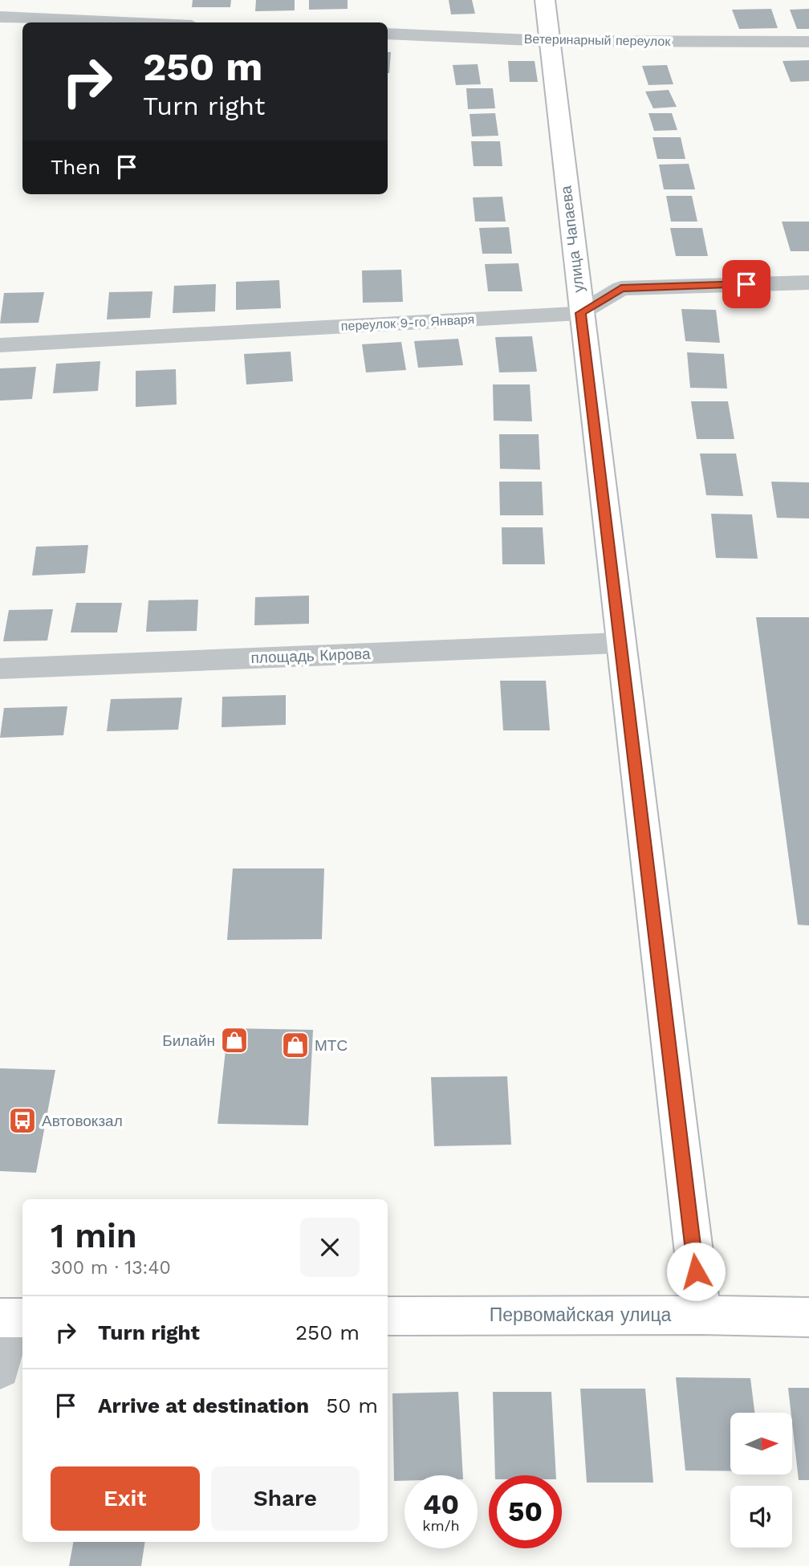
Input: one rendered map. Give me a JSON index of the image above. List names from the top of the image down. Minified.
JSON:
{"streets":{"main road":["улица Чапаева","Первомайская улица"],"street":["Ветеринарный переулок","переулок 9-го Января","площадь Кирова"]},"crossings":[["Ветеринарный переулок","улица Чапаева"],["улица Чапаева","переулок 9-го Января"],["улица Чапаева","площадь Кирова"],["улица Чапаева","Первомайская улица"]],"places":{"shop":["Билайн","МТС"],"bus stop":["Автовокзал"]},"north":"right","page":{"turn":["250 m","Turn right"],"then":"Then","heading":["1 min","300 m · 13:40"],"list":[{"name":"Turn right","value":"250 m"},{"name":"Arrive at destination","value":"50 m"}],"buttons":["Exit","Share"],"speed":"40 km/h","limit":"50"}}
